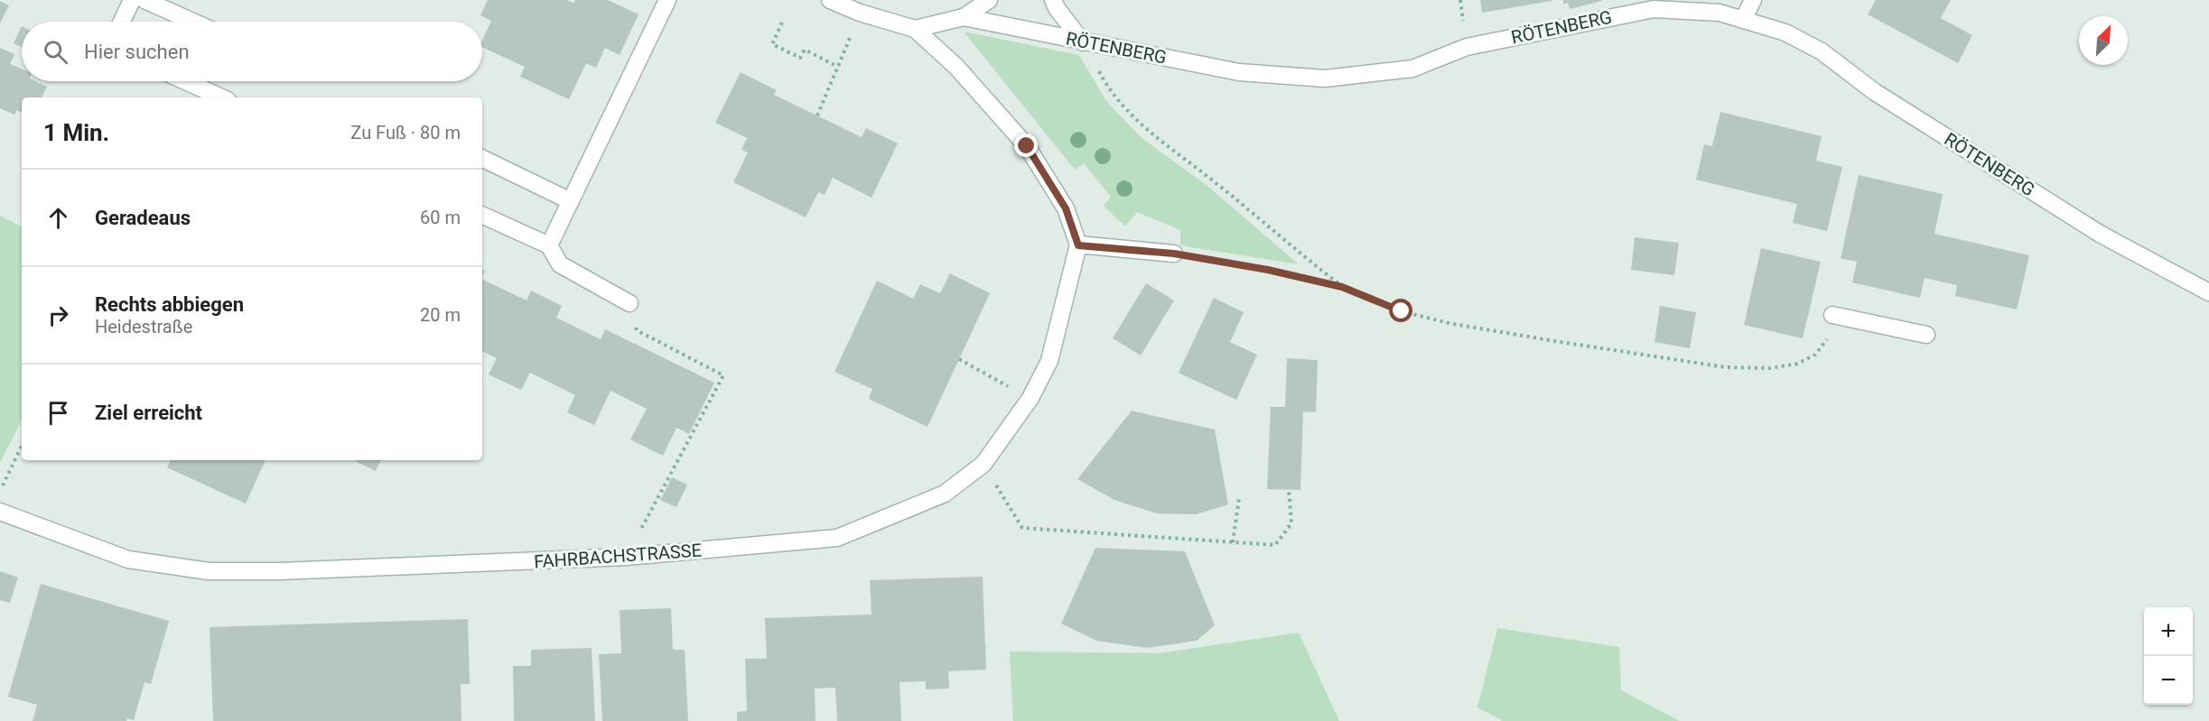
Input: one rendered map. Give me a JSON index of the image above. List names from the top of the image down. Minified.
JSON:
{"streets":{"street":["RÖTENBERG","FAHRBACHSTRASSE"]},"north":"top right","page":{"search":"Hier suchen","heading":["1 Min.","Zu Fuß · 80 m"],"list":[["Geradeaus","60 m"],["Rechts abbiegen","Heidestraße","20 m"],"Ziel erreicht"],"map_buttons":["+","−"]}}
